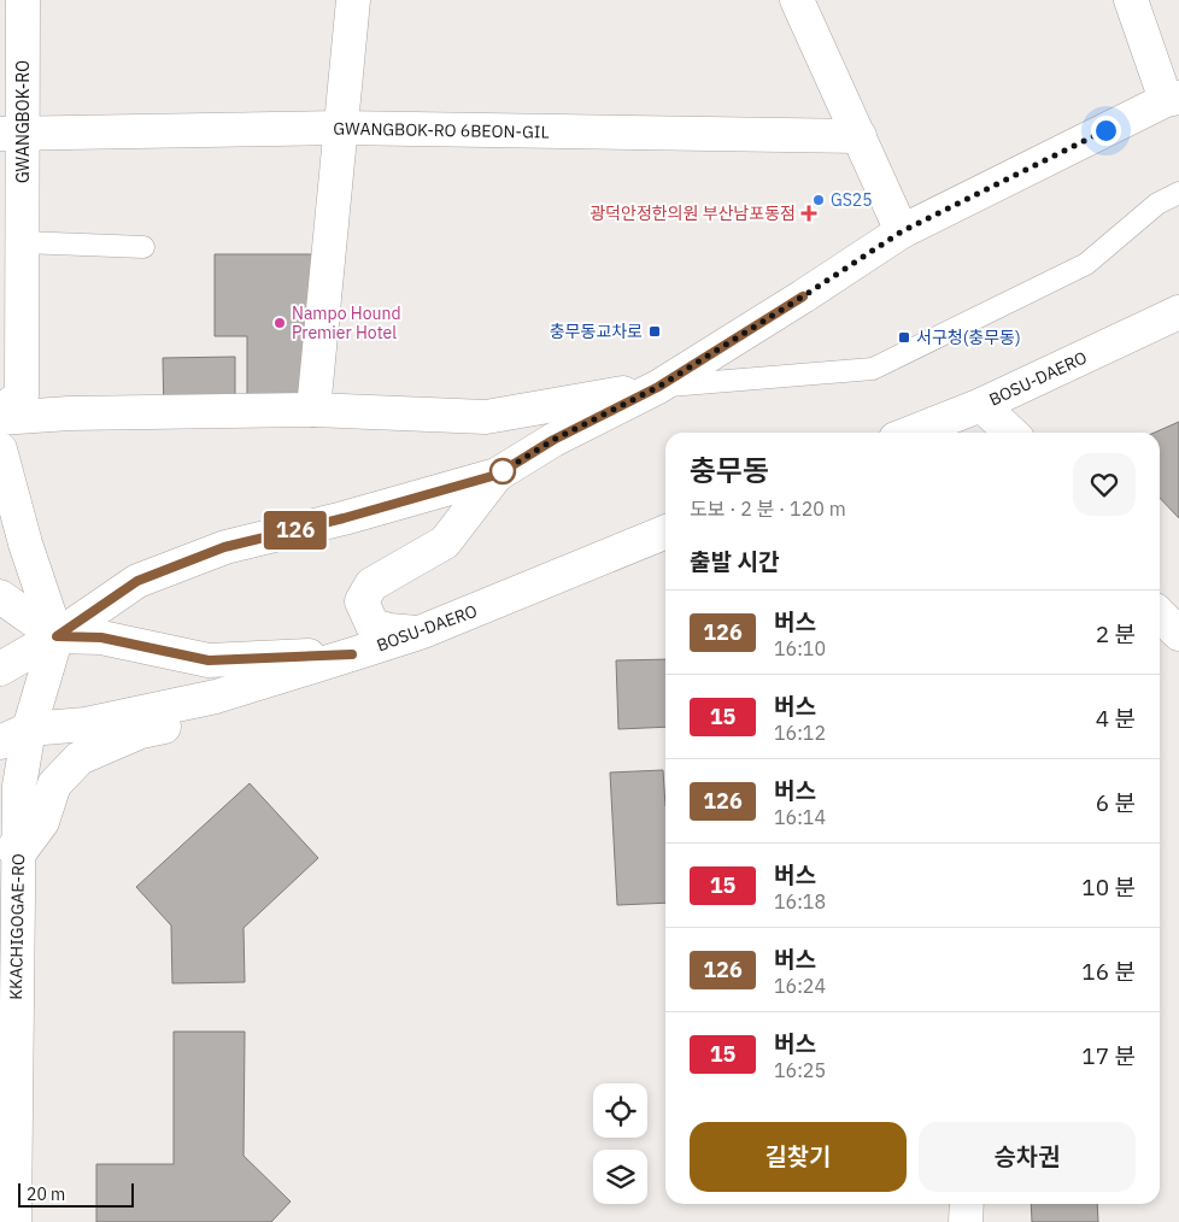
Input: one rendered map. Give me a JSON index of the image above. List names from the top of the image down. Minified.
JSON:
{"streets":{"main road":["GWANGBOK-RO","GWANGBOK-RO 6BEON-GIL","BOSU-DAERO","KKACHIGOGAE-RO"]},"crossings":[["GWANGBOK-RO","GWANGBOK-RO 6BEON-GIL"],["BOSU-DAERO","KKACHIGOGAE-RO"]],"places":{"other":["GS25","Nampo Hound Premier Hotel"],"health":["광덕안정한의원 부산남포동점"],"transit":["충무동교차로","서구청(충무동)"]},"lines":["bus line 126"],"scale_bar":"20 m","page":{"on_map":"126","heading":[["충무동","도보 · 2 분 · 120 m"],"출발 시간"],"list":[{"mark":"126","name":"버스","note":"16:10","value":"2 분"},{"mark":"15","name":"버스","note":"16:12","value":"4 분"},{"mark":"126","name":"버스","note":"16:14","value":"6 분"},{"mark":"15","name":"버스","note":"16:18","value":"10 분"},{"mark":"126","name":"버스","note":"16:24","value":"16 분"},{"mark":"15","name":"버스","note":"16:25","value":"17 분"}],"buttons":["길찾기","승차권"],"scale":"20 m"}}
